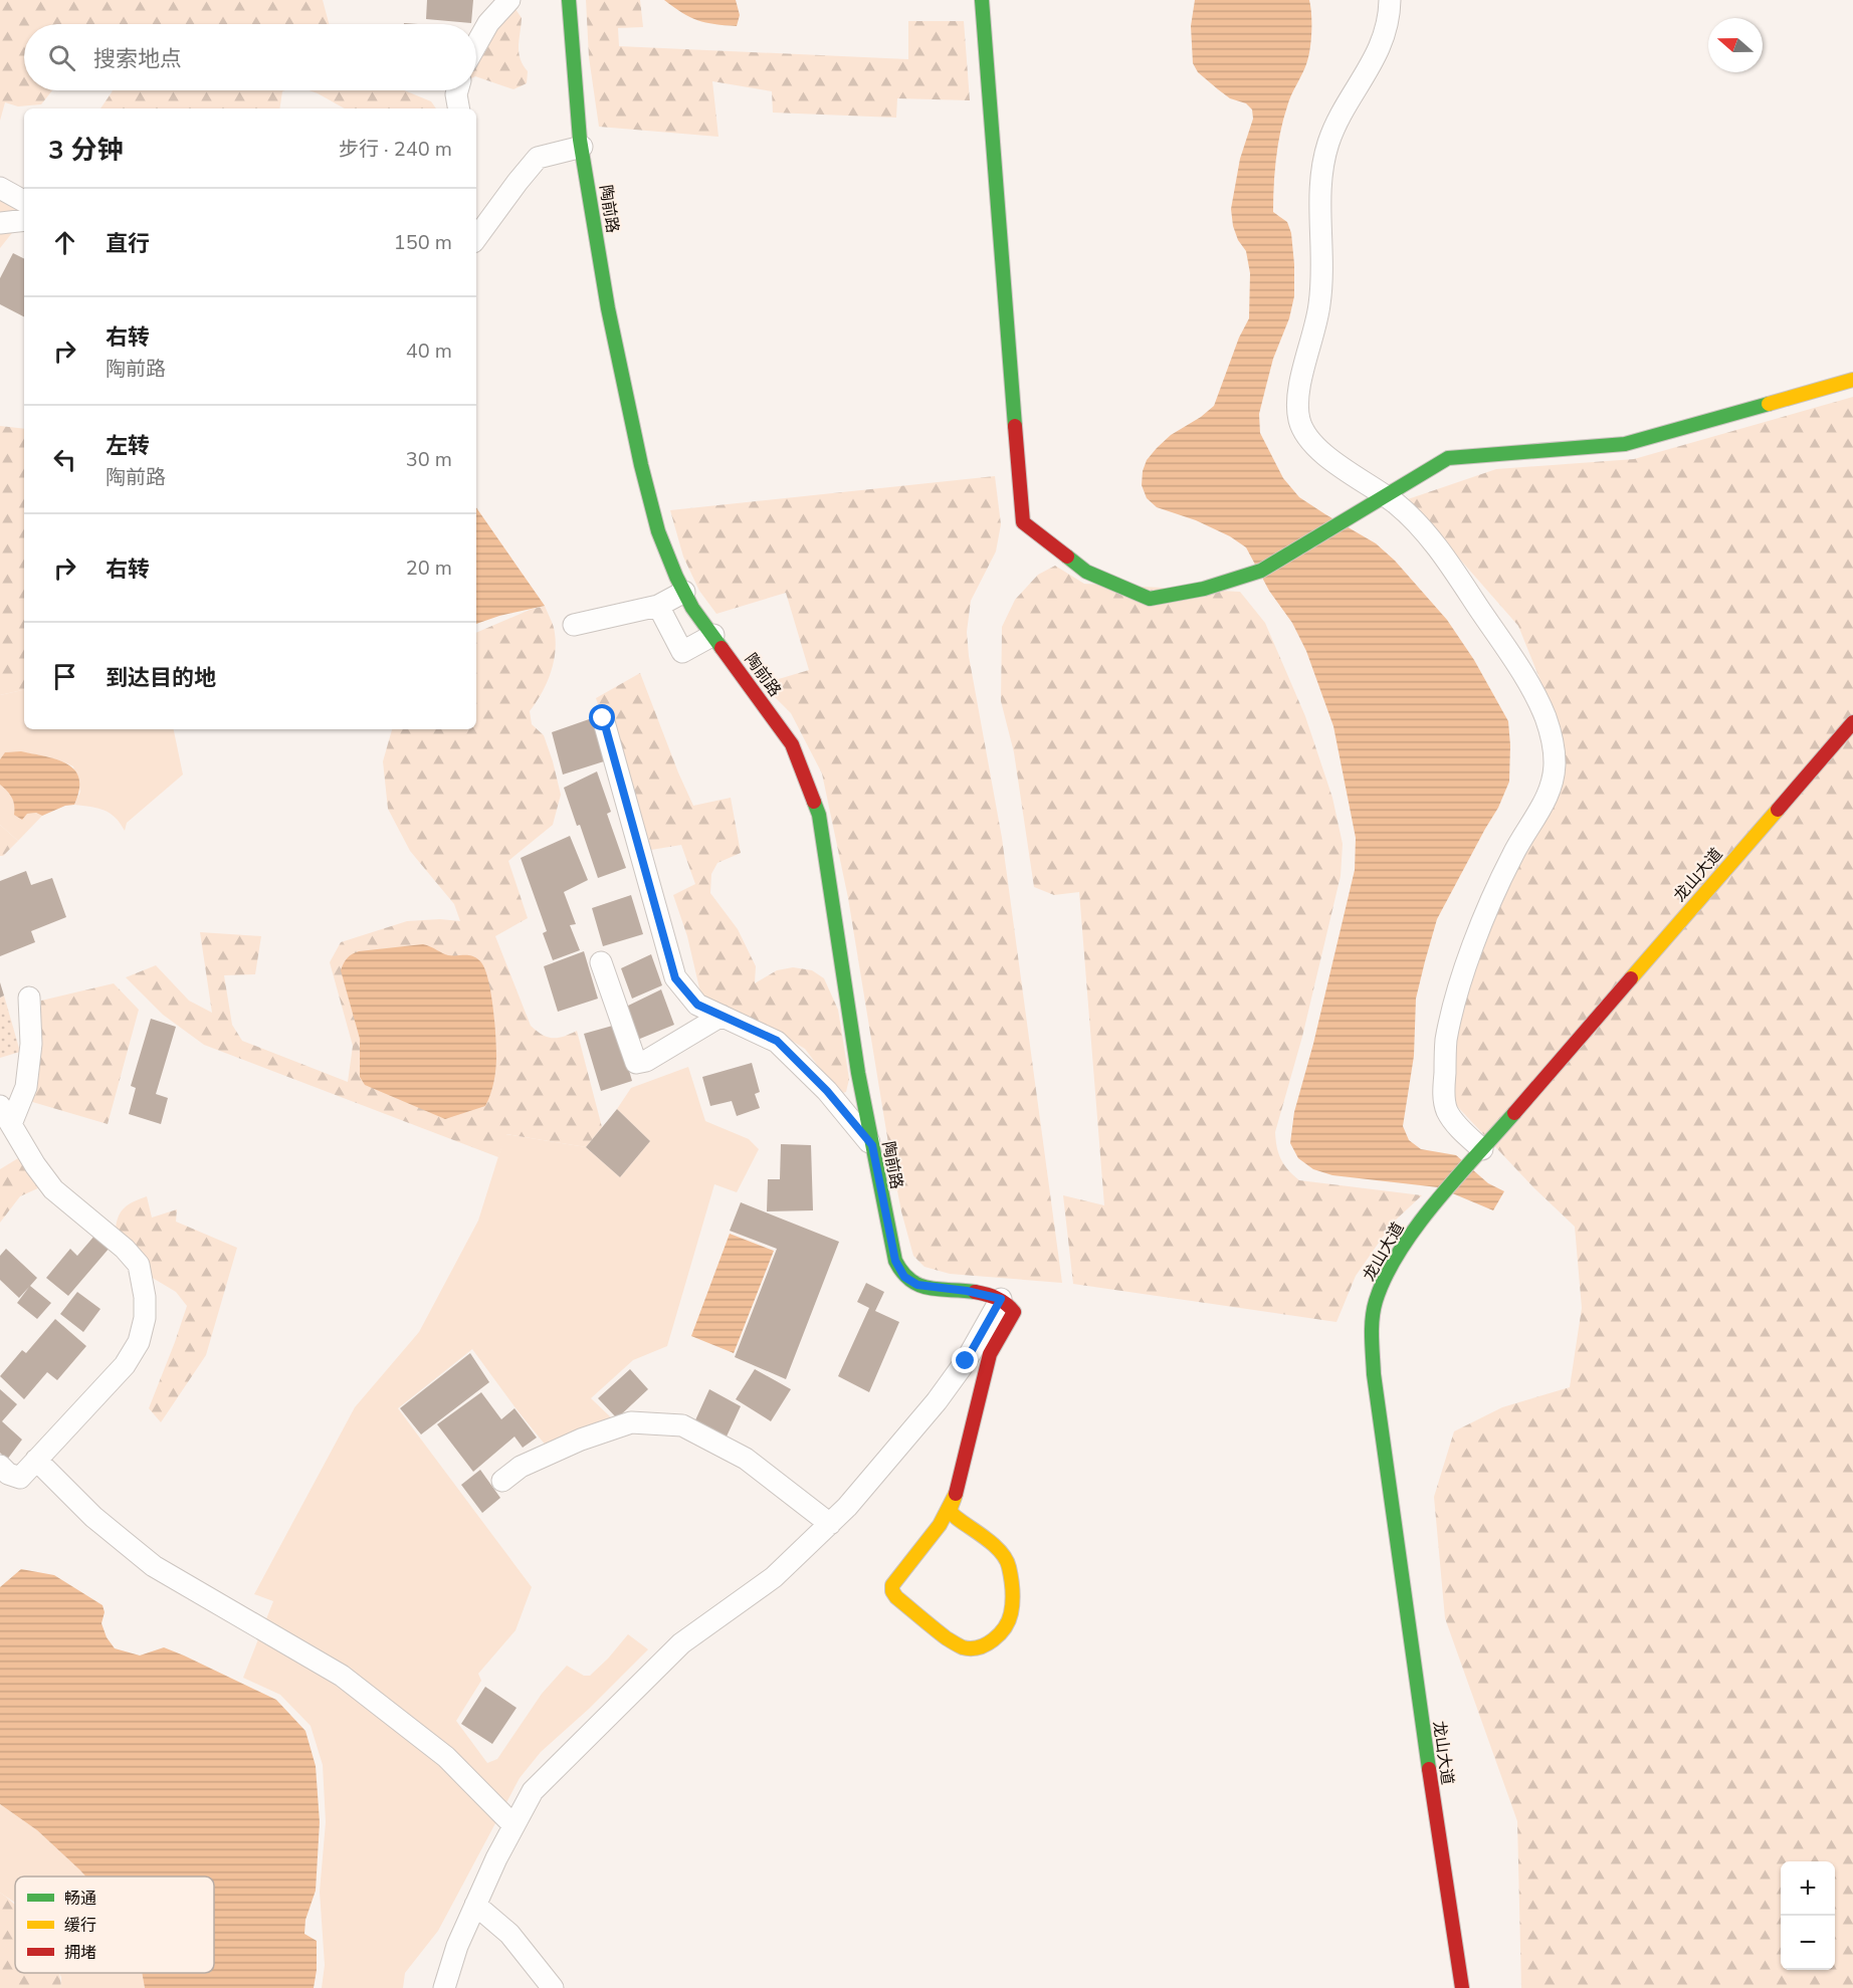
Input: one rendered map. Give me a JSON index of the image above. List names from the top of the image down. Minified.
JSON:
{"streets":{"street":["陶前路","龙山大道"]},"legend":["畅通","缓行","拥堵"],"north":"left","page":{"search":"搜索地点","heading":["3 分钟","步行 · 240 m"],"list":[["直行","150 m"],["右转","陶前路","40 m"],["左转","陶前路","30 m"],["右转","20 m"],"到达目的地"],"map_buttons":["+","−"]}}
